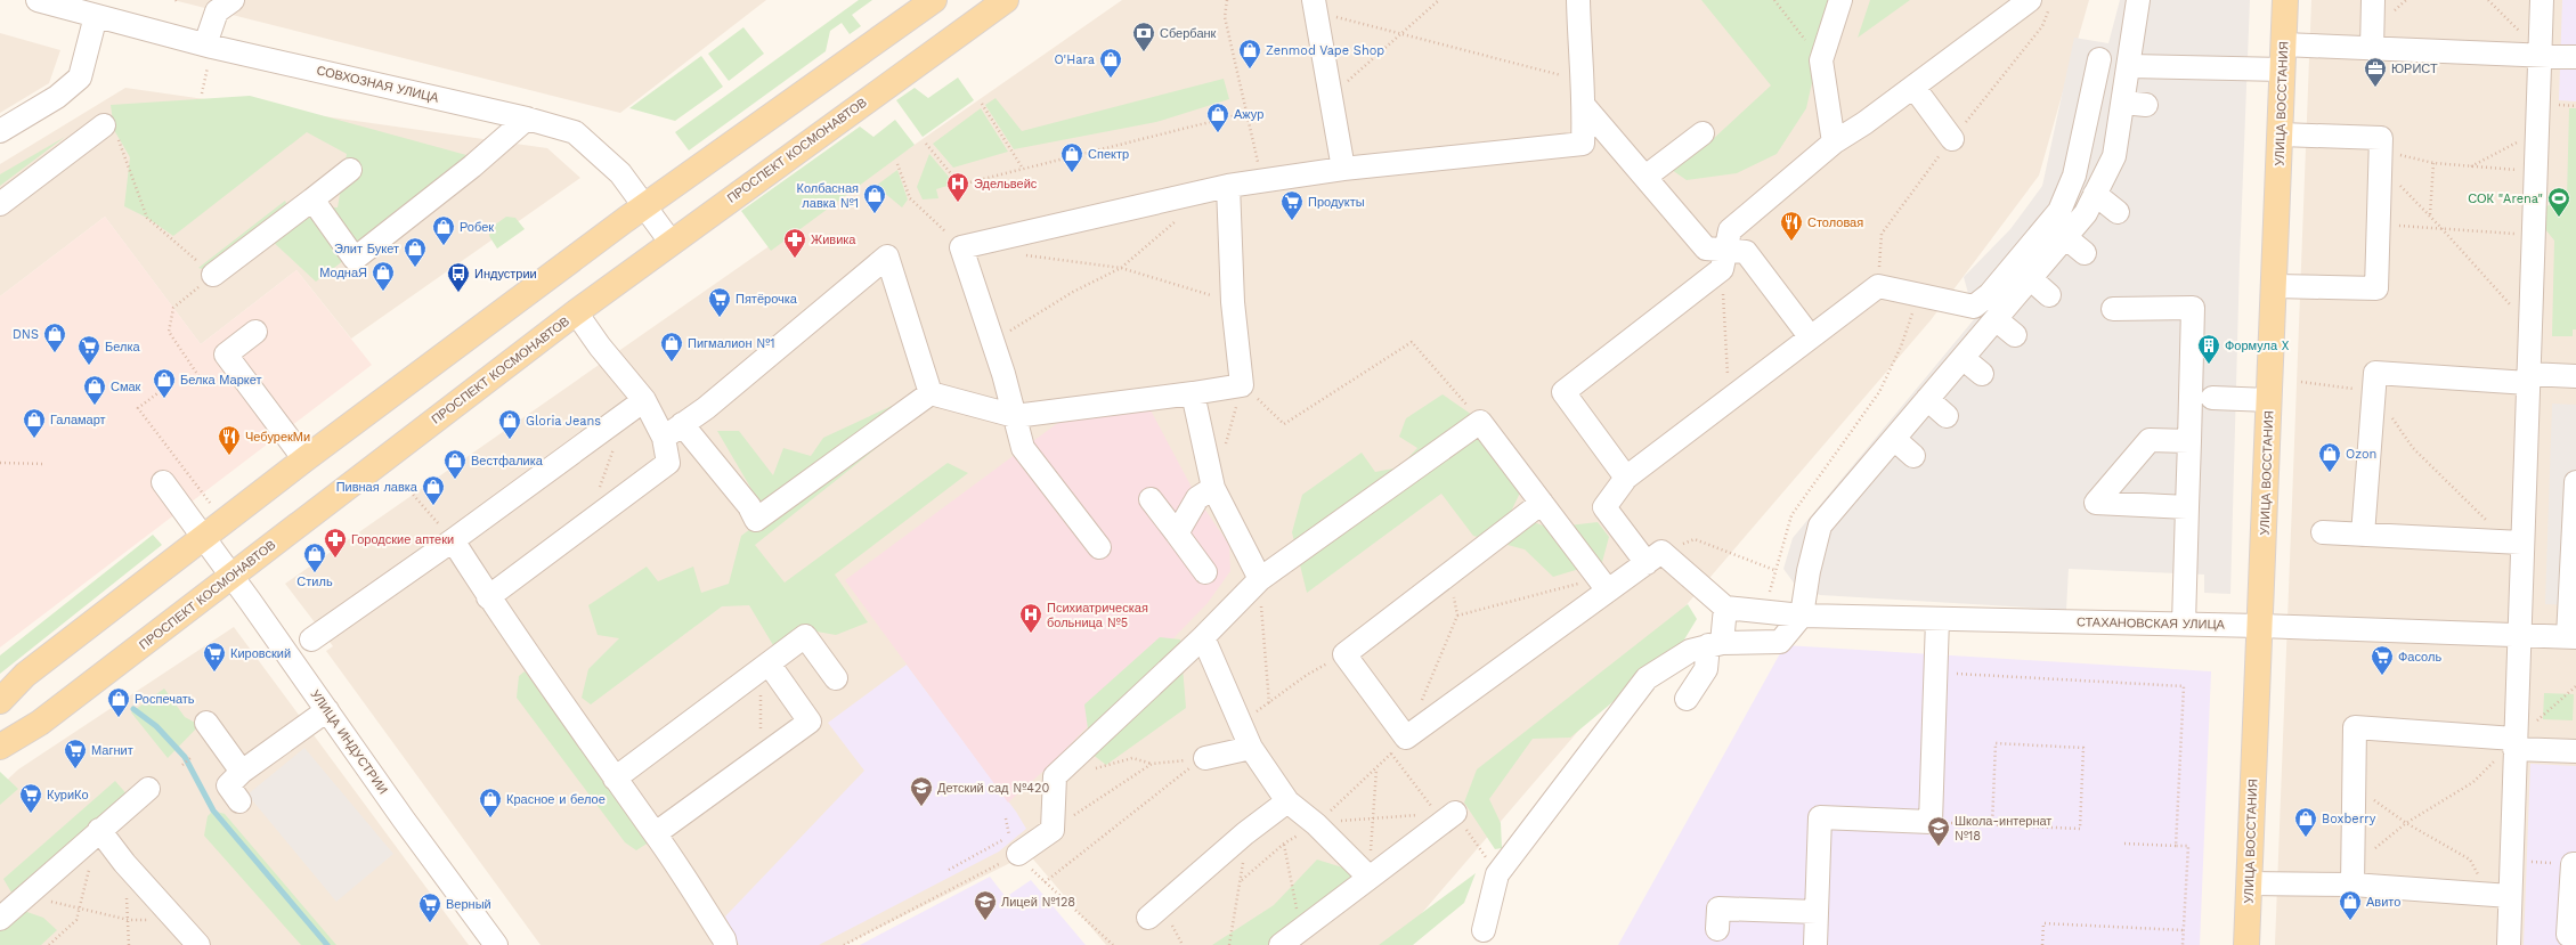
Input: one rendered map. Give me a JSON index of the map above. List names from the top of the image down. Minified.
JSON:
{"streets":{"main road":["УЛИЦА ВОССТАНИЯ","ПРОСПЕКТ КОСМОНАВТОВ"],"street":["СОВХОЗНАЯ УЛИЦА","СТАХАНОВСКАЯ УЛИЦА","УЛИЦА ИНДУСТРИИ"]},"crossings":[["СОВХОЗНАЯ УЛИЦА","ПРОСПЕКТ КОСМОНАВТОВ"],["УЛИЦА ВОССТАНИЯ","СТАХАНОВСКАЯ УЛИЦА"],["ПРОСПЕКТ КОСМОНАВТОВ","УЛИЦА ИНДУСТРИИ"]],"places":{"bank":["Сбербанк"],"shop":["Zenmod Vape Shop","O'Hara","Ажур","Спектр","Колбасная лавка №1","Робек","Элит Букет","МоднаЯ","DNS","Пигмалион №1","Белка Маркет","Смак","Галамарт","Gloria Jeans","Ozon","Вестфалика","Пивная лавка","Стиль","Роспечать","Красное и белое","Boxberry","Авито"],"office":["ЮРИСТ"],"hospital":["Эдельвейс","Психиатрическая больница №5"],"sports":["СОК \"Arena\""],"supermarket":["Продукты","Пятёрочка","Белка","Кировский","Фасоль","Магнит","КуриКо","Верный"],"restaurant":["Столовая","ЧебурекМи"],"pharmacy":["Живика","Городские аптеки"],"bus stop":["Индустрии"],"building":["Формула X"],"school or university":["Детский сад №420","Школа-интернат №18","Лицей №128"]}}
